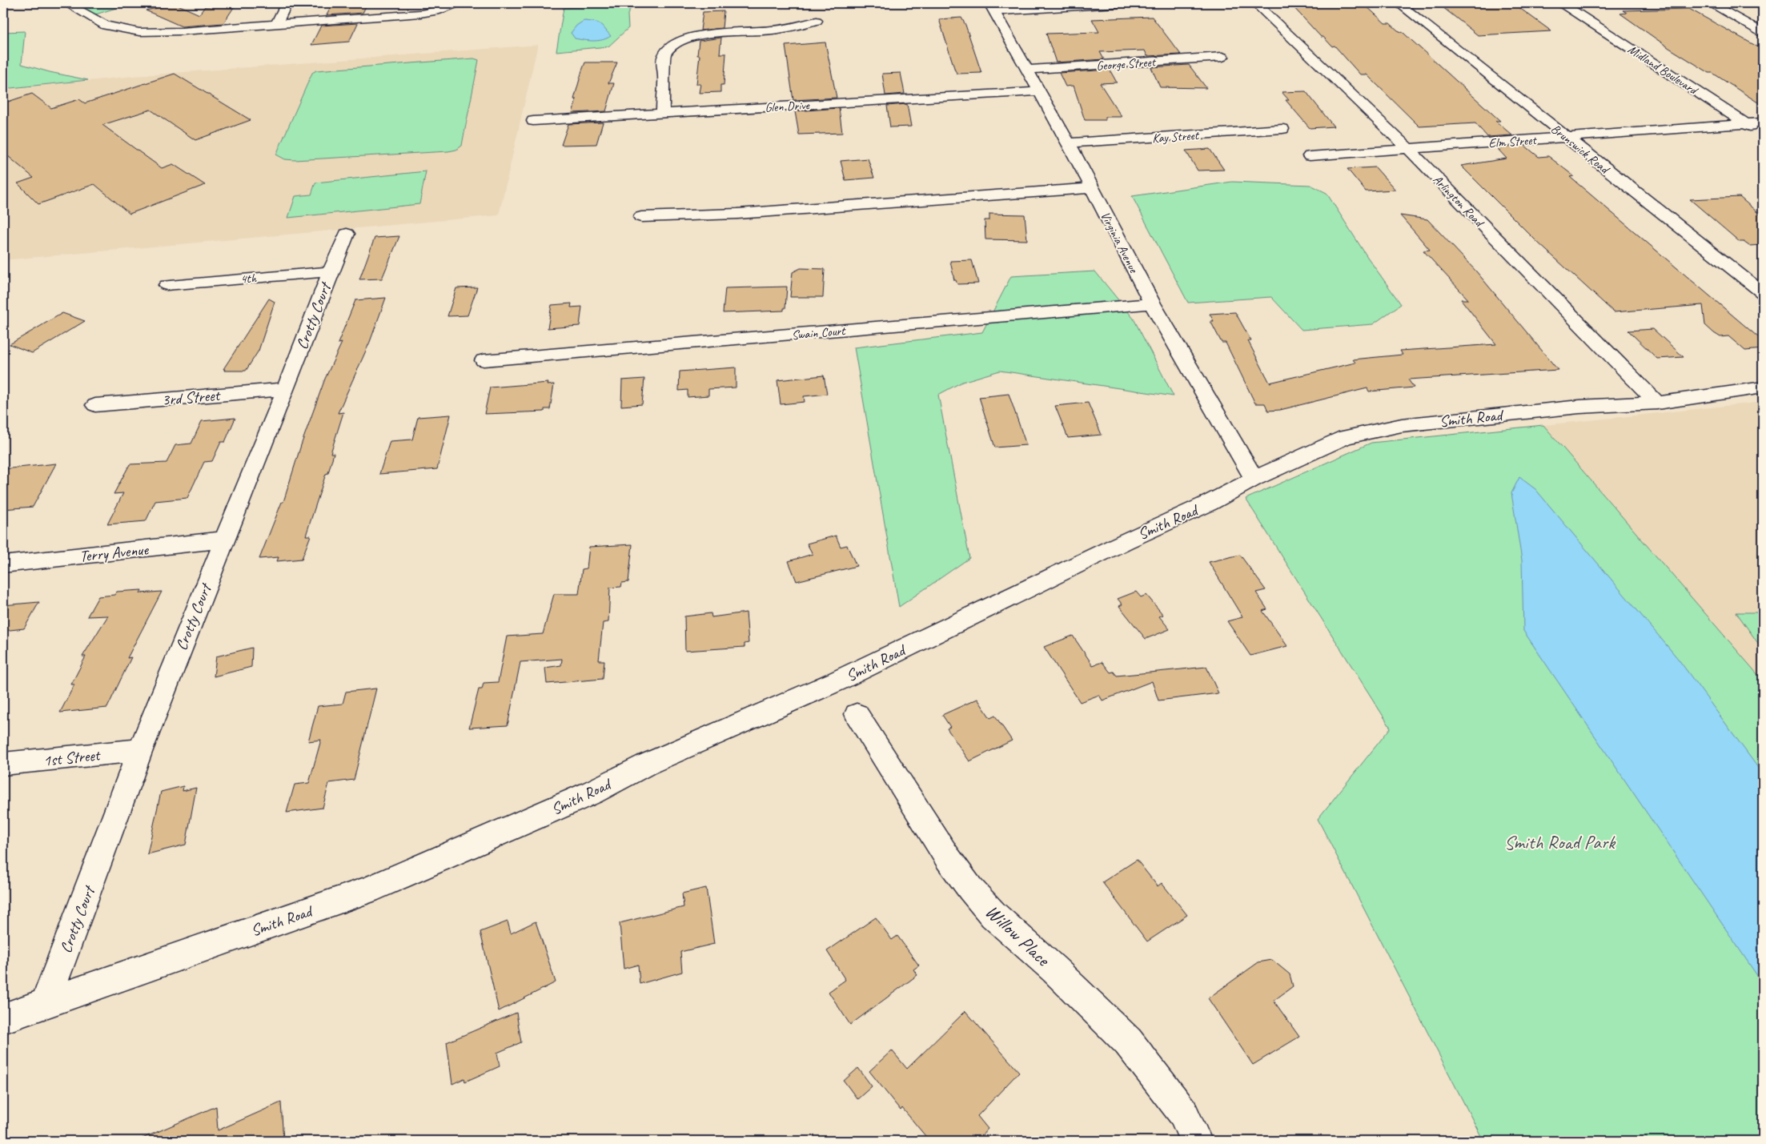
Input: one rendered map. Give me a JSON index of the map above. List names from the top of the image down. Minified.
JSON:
{"streets":{"street":["George Street","Midland Boulevard","Glen Drive","Kay Street","Elm Street","Brunswick Road","Arlington Road","Virginia Avenue","4th","Crotty Court","Swain Court","3rd Street","Smith Road","Terry Avenue","1st Street","Willow Place"]},"crossings":[["George Street","Virginia Avenue"],["Midland Boulevard","Elm Street"],["Glen Drive","Virginia Avenue"],["Kay Street","Virginia Avenue"],["Elm Street","Brunswick Road"],["Elm Street","Arlington Road"],["Arlington Road","Smith Road"],["Virginia Avenue","Swain Court"],["Virginia Avenue","Smith Road"],["4th","Crotty Court"],["Crotty Court","3rd Street"],["Crotty Court","Smith Road"],["Crotty Court","Terry Avenue"],["Crotty Court","1st Street"]],"parks":["Smith Road Park"]}
